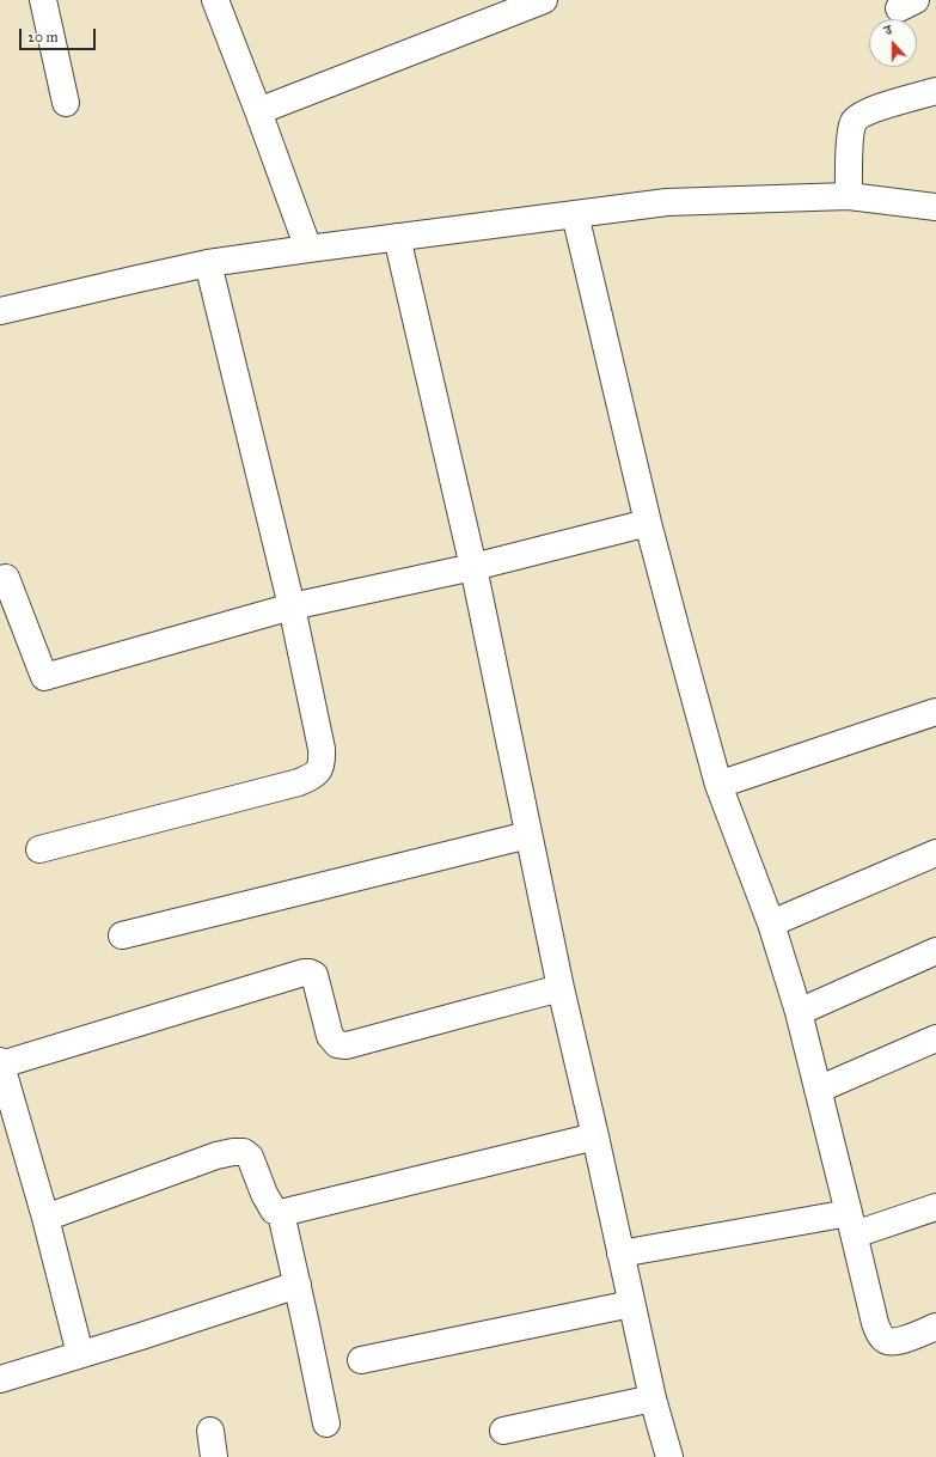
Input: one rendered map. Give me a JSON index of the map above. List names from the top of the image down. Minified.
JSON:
{"scale_bar":"20 m","north":"top"}
